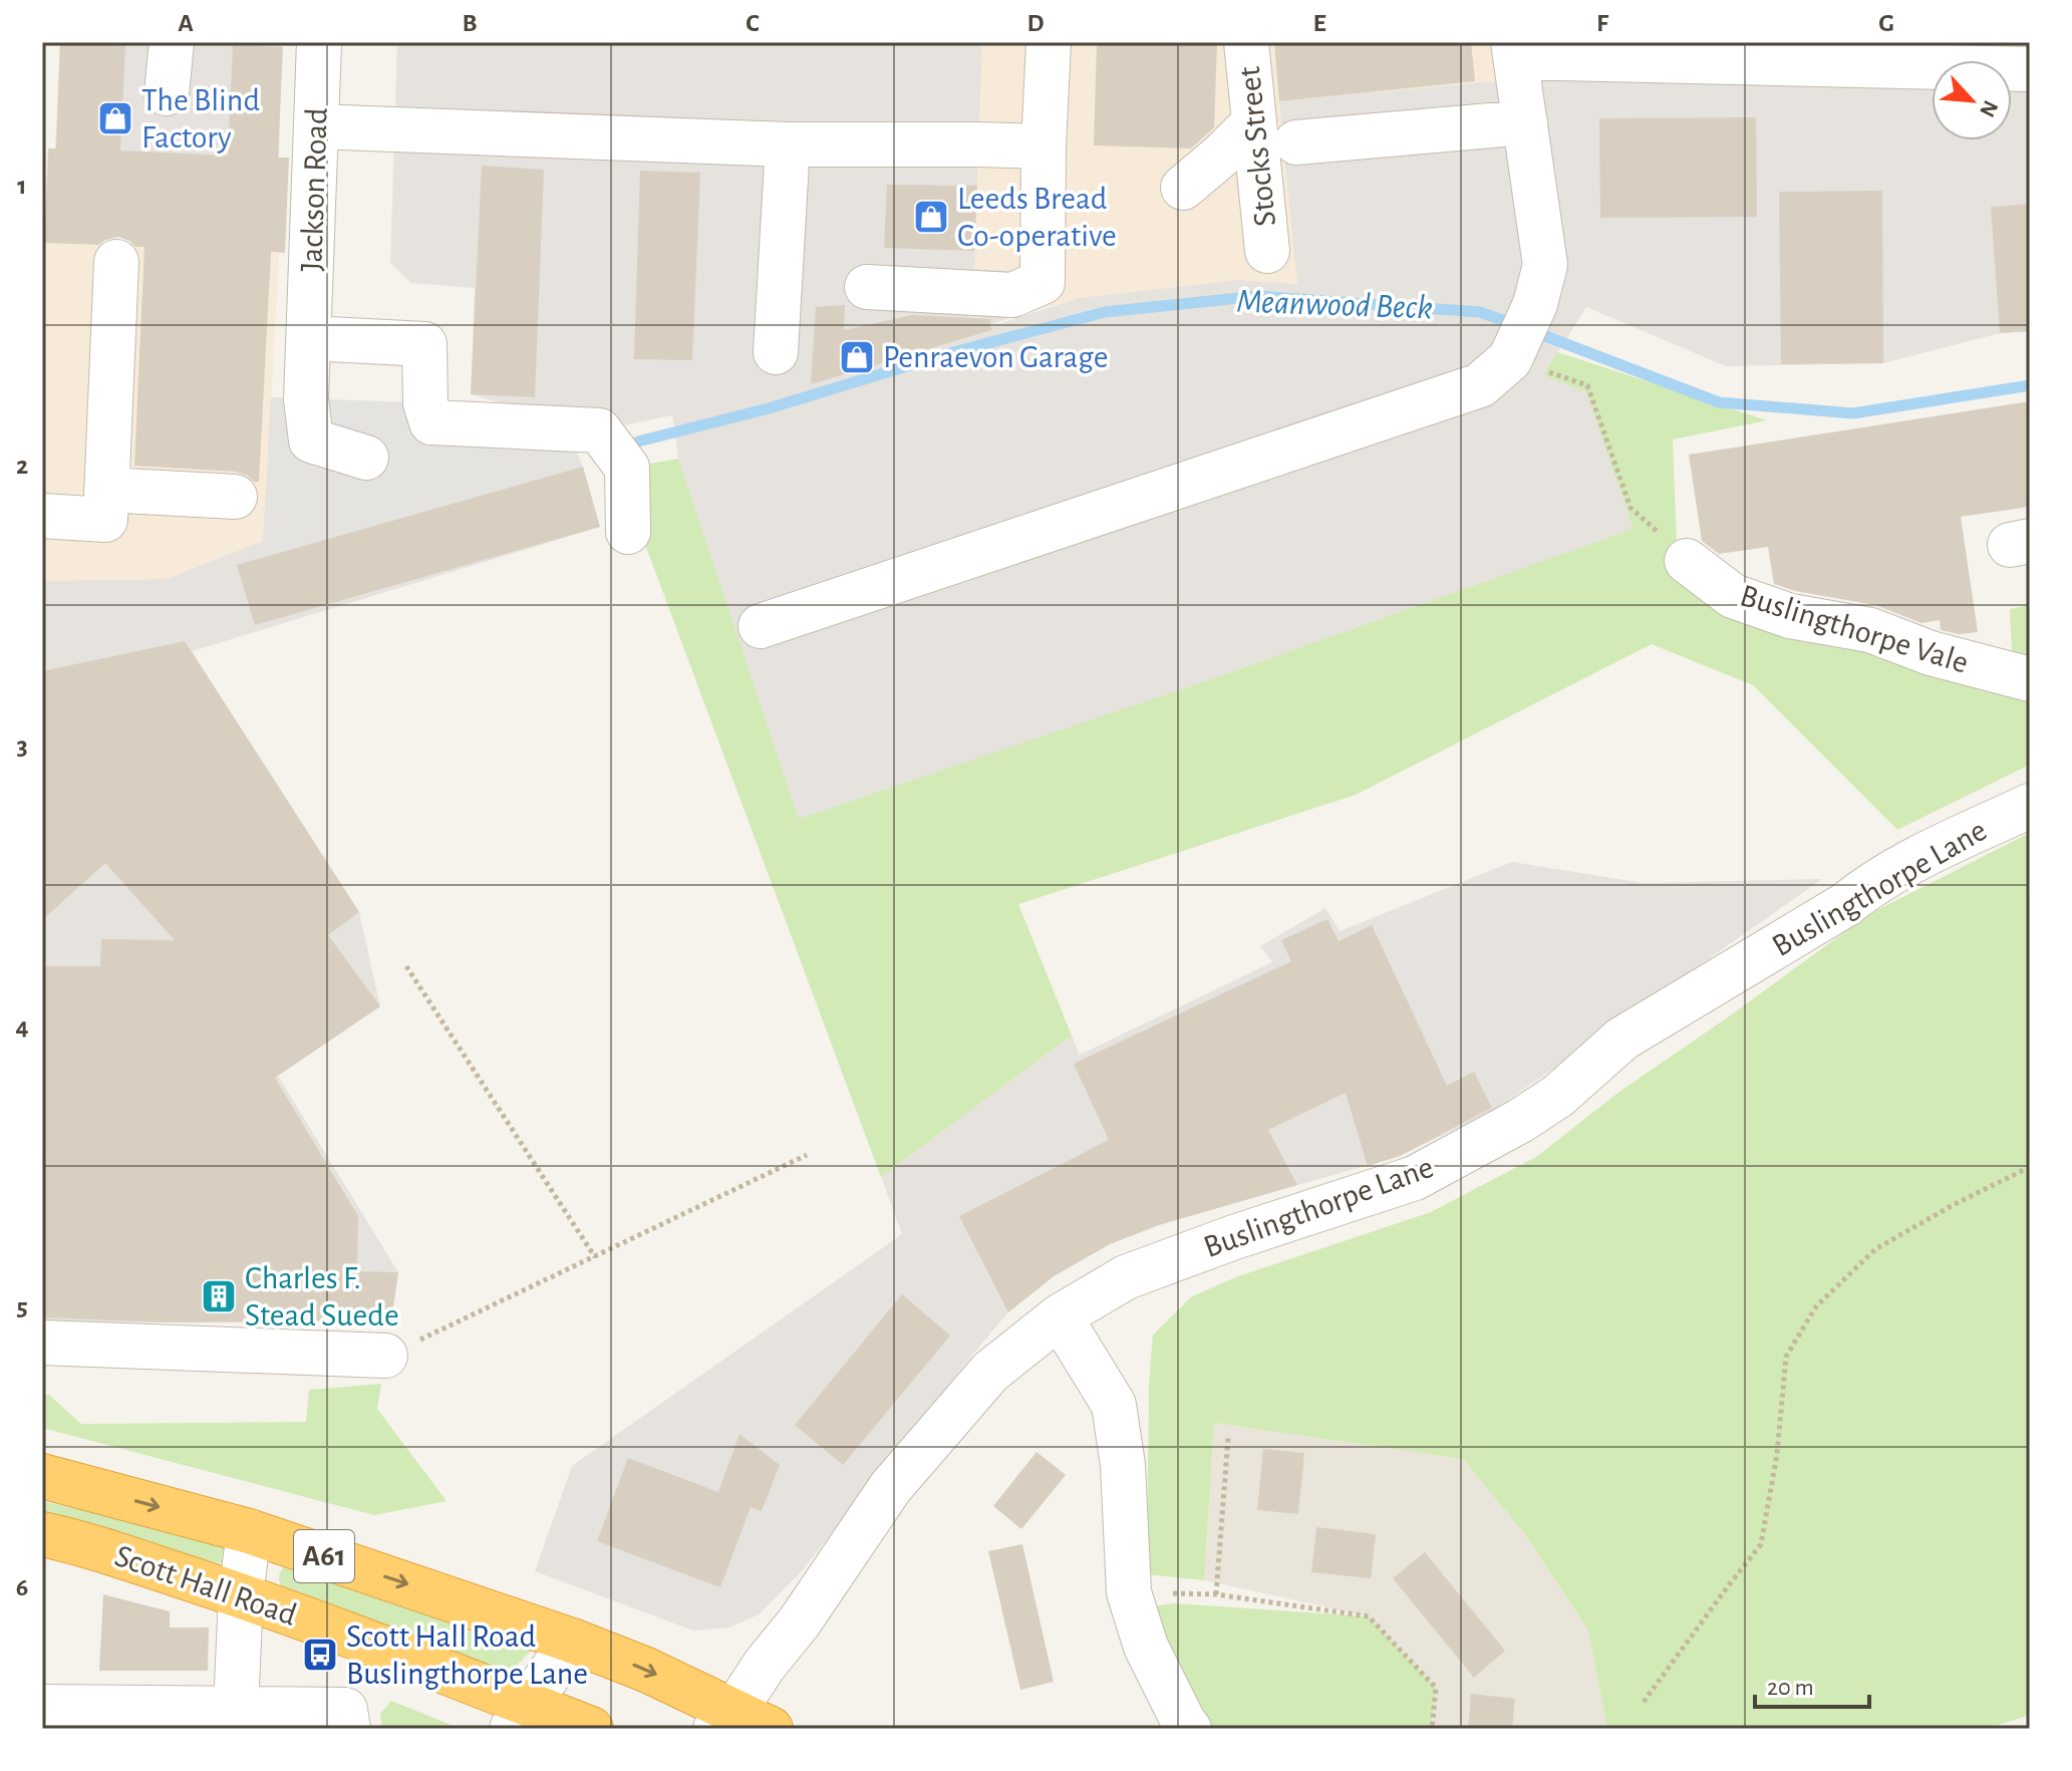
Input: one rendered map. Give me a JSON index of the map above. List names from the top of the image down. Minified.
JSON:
{"streets":{"highway":["A61","Scott Hall Road"],"street":["Stocks Street","Jackson Road","Buslingthorpe Vale","Buslingthorpe Lane"]},"crossings":[["Buslingthorpe Lane","Scott Hall Road"]],"water":["Meanwood Beck"],"places":{"shop":["The Blind Factory","Leeds Bread Co-operative","Penraevon Garage"],"building":["Charles F. Stead Suede"],"bus stop":["Scott Hall Road Buslingthorpe Lane"]},"scale_bar":"20 m","north":"bottom right","grid":{"columns":["A","B","C","D","E","F","G"],"rows":["1","2","3","4","5","6"]}}
